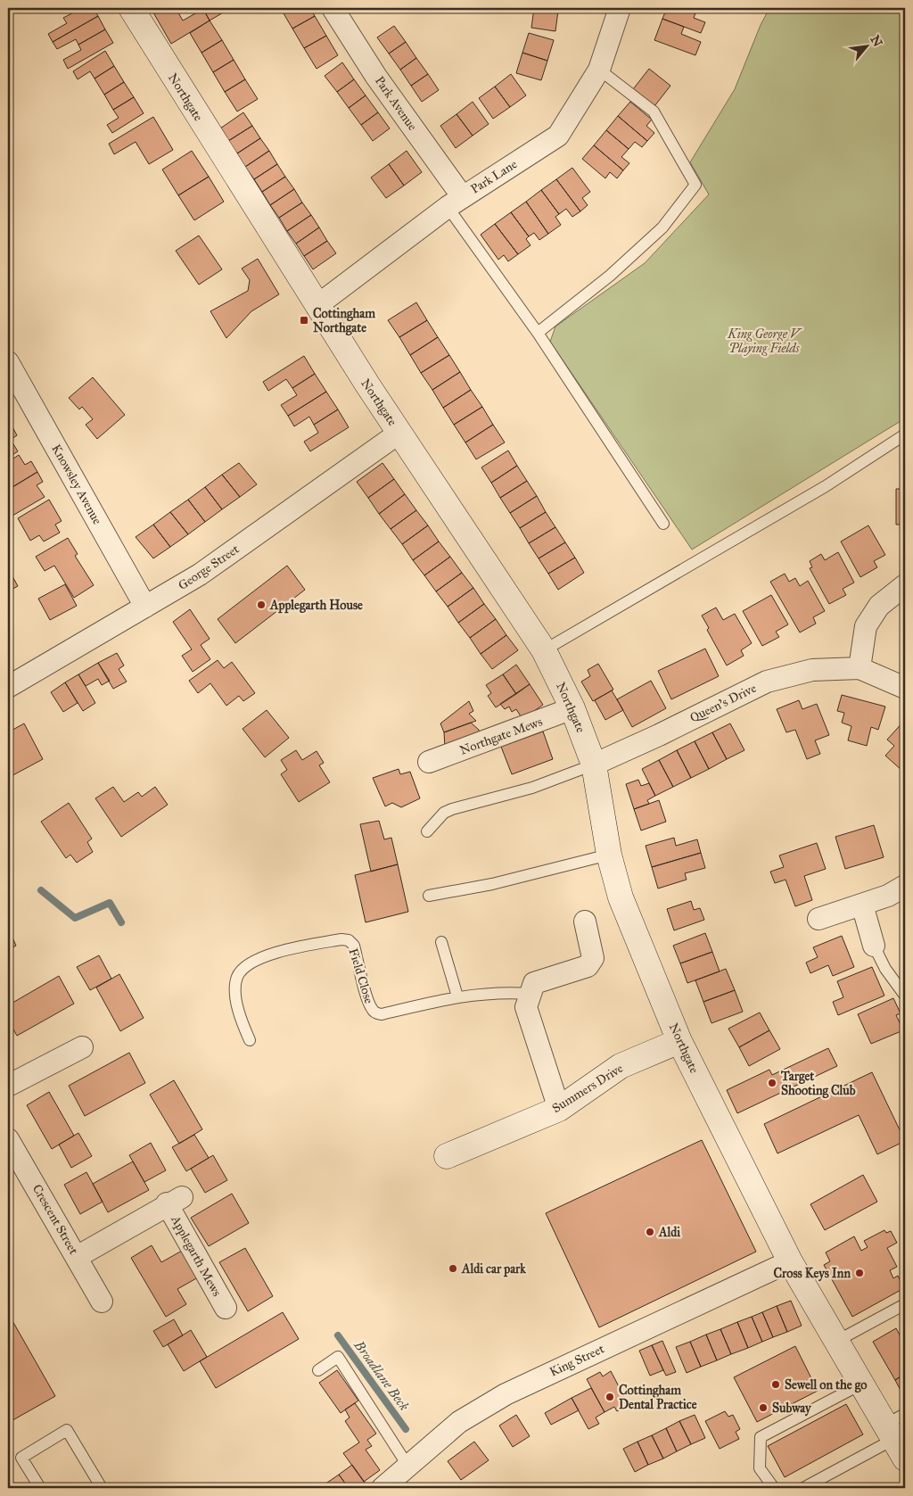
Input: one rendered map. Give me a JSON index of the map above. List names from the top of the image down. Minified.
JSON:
{"streets":{"street":["Northgate","Park Avenue","Park Lane","Knowsley Avenue","George Street","Queen's Drive","Northgate Mews","Summers Drive","Crescent Street","Applegarth Mews","King Street"],"lane":["Field Close"]},"crossings":[["Northgate","Park Lane"],["Northgate","George Street"],["Northgate","Queen's Drive"],["Northgate","Northgate Mews"],["Northgate","Summers Drive"],["Northgate","King Street"],["Park Avenue","Park Lane"],["Knowsley Avenue","George Street"],["Crescent Street","Applegarth Mews"]],"water":["Broadlane Beck"],"parks":["King George V Playing Fields"],"places":{"transit":["Cottingham Northgate"],"other":["Applegarth House","Target Shooting Club","Aldi","Aldi car park","Cross Keys Inn","Sewell on the go","Cottingham Dental Practice","Subway"]},"north":"top right"}
